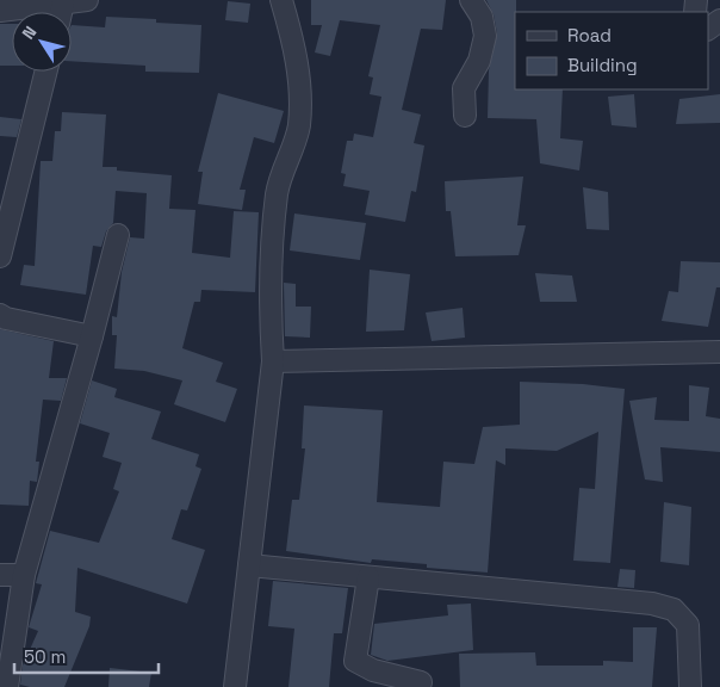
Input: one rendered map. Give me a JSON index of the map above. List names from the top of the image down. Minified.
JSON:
{"legend":["Road","Building"],"scale_bar":"50 m","north":"top left"}
